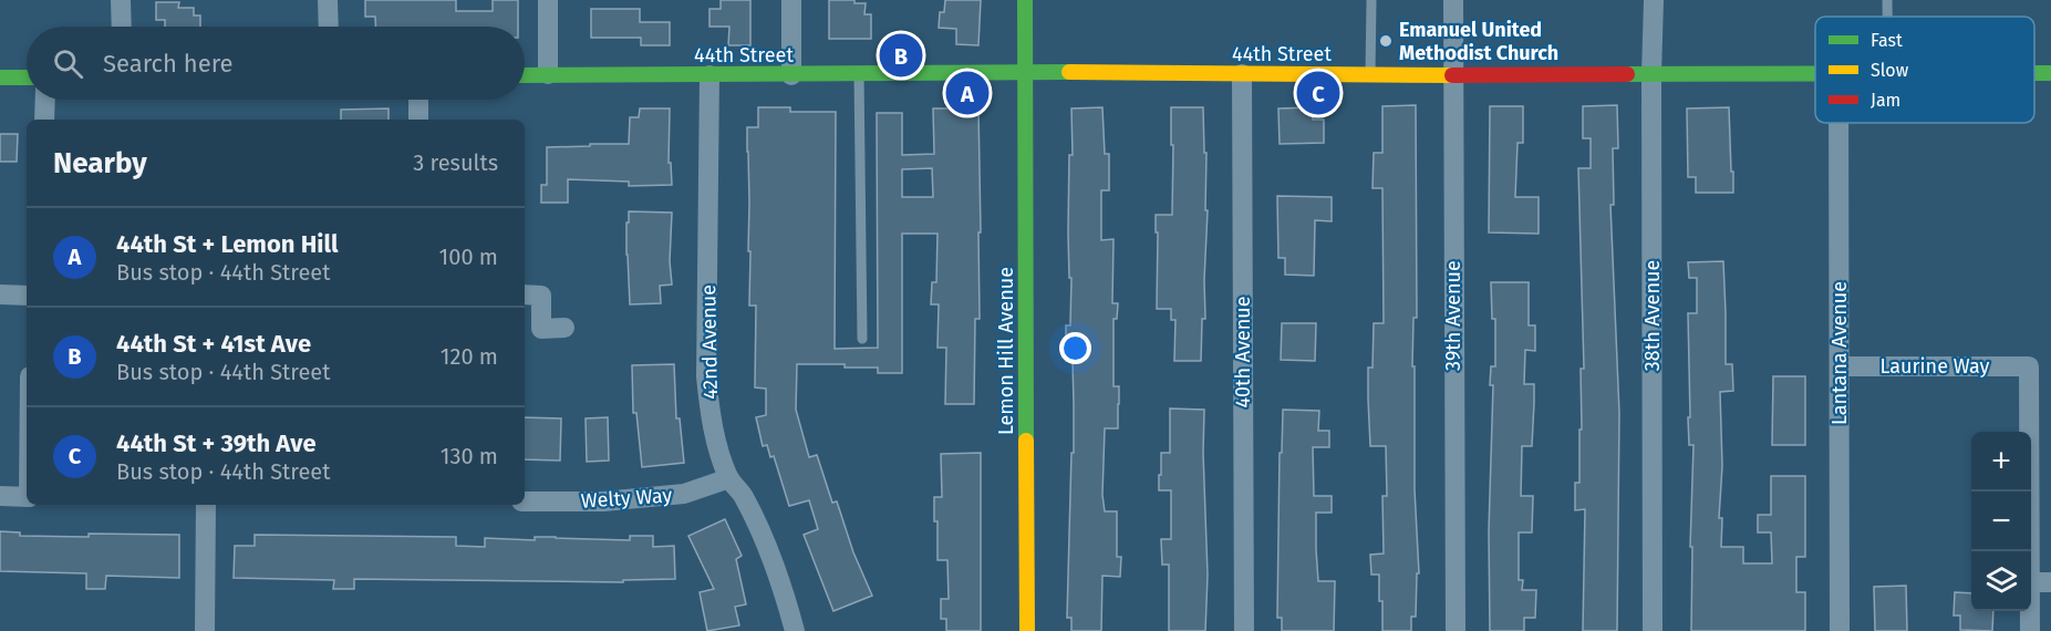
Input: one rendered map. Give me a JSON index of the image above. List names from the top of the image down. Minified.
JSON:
{"streets":{"street":["44th Street","39th Avenue","38th Avenue","42nd Avenue","Lemon Hill Avenue","40th Avenue","Lantana Avenue","Laurine Way","Welty Way"]},"crossings":[["44th Street","39th Avenue"],["44th Street","38th Avenue"],["44th Street","42nd Avenue"],["44th Street","Lemon Hill Avenue"],["44th Street","40th Avenue"],["42nd Avenue","Welty Way"],["Lantana Avenue","Laurine Way"]],"places":["Emanuel United Methodist Church"],"legend":["Fast","Slow","Jam"],"page":{"search":"Search here","pins":["B","A","C"],"heading":["Nearby","3 results"],"list":[{"mark":"A","name":"44th St + Lemon Hill","note":"Bus stop · 44th Street","value":"100 m"},{"mark":"B","name":"44th St + 41st Ave","note":"Bus stop · 44th Street","value":"120 m"},{"mark":"C","name":"44th St + 39th Ave","note":"Bus stop · 44th Street","value":"130 m"}],"map_buttons":["+","−"]}}
